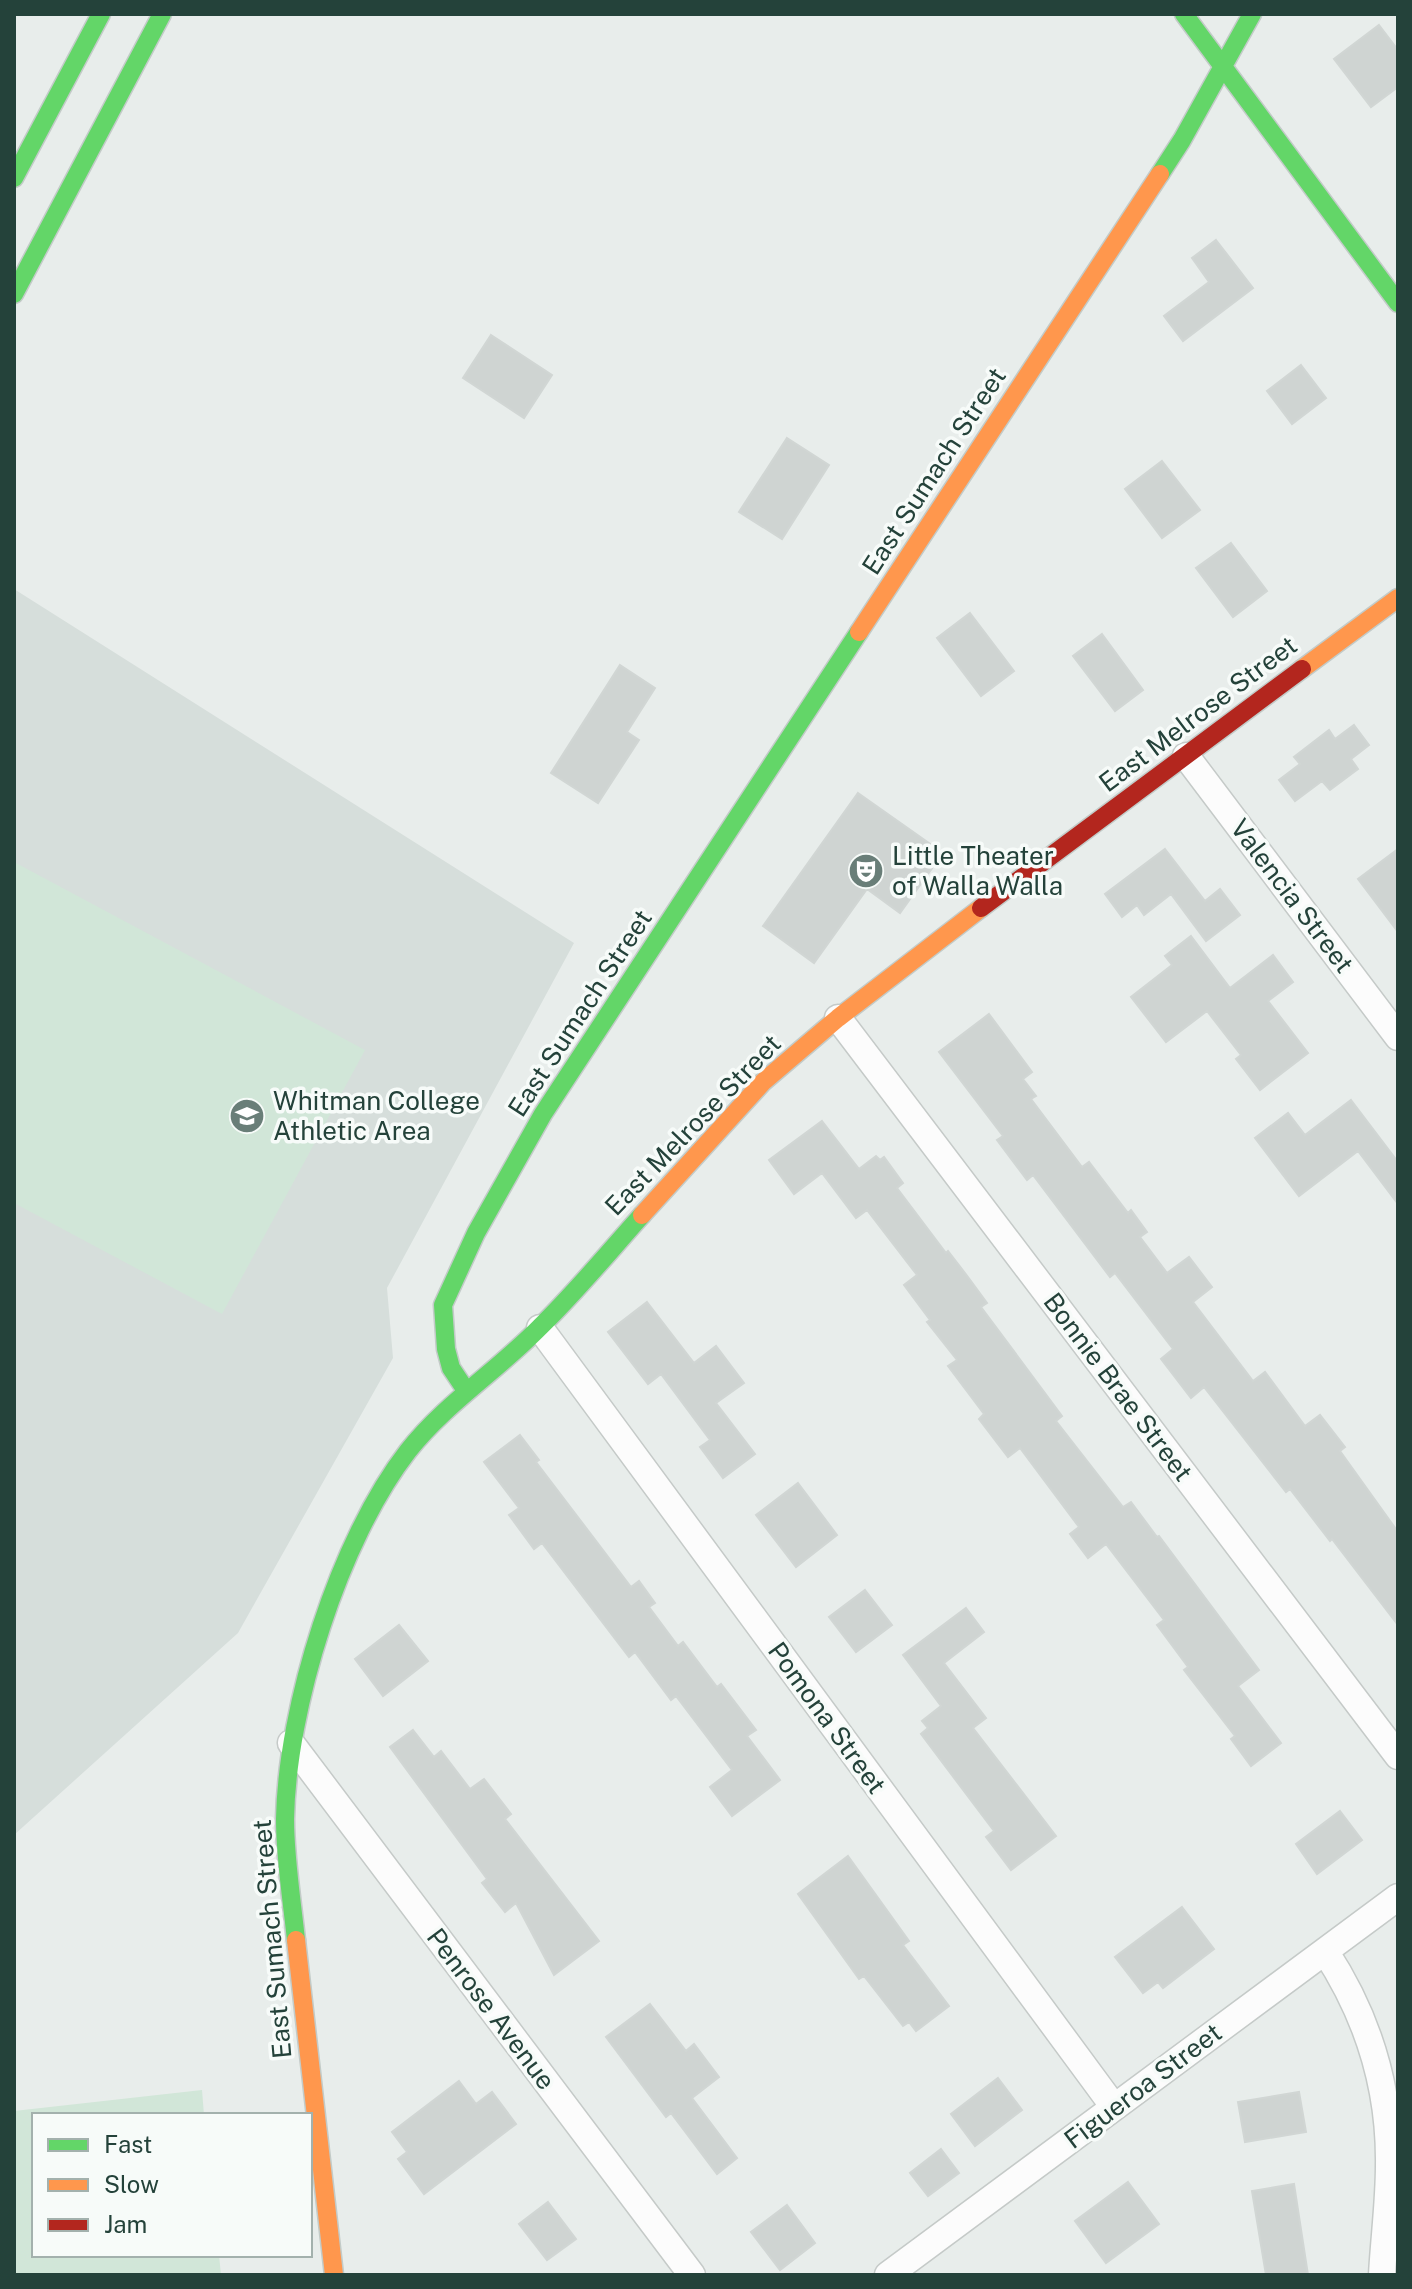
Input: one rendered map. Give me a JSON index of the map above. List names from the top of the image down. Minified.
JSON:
{"streets":{"main road":["East Sumach Street","East Melrose Street"],"street":["Valencia Street","Bonnie Brae Street","Pomona Street","Penrose Avenue","Figueroa Street"]},"crossings":[["East Sumach Street","East Melrose Street"],["East Sumach Street","Penrose Avenue"],["East Melrose Street","Valencia Street"],["East Melrose Street","Bonnie Brae Street"],["East Melrose Street","Pomona Street"],["Pomona Street","Figueroa Street"]],"places":{"theatre":["Little Theater of Walla Walla"],"school or university":["Whitman College Athletic Area"]},"legend":["Fast","Slow","Jam"]}
